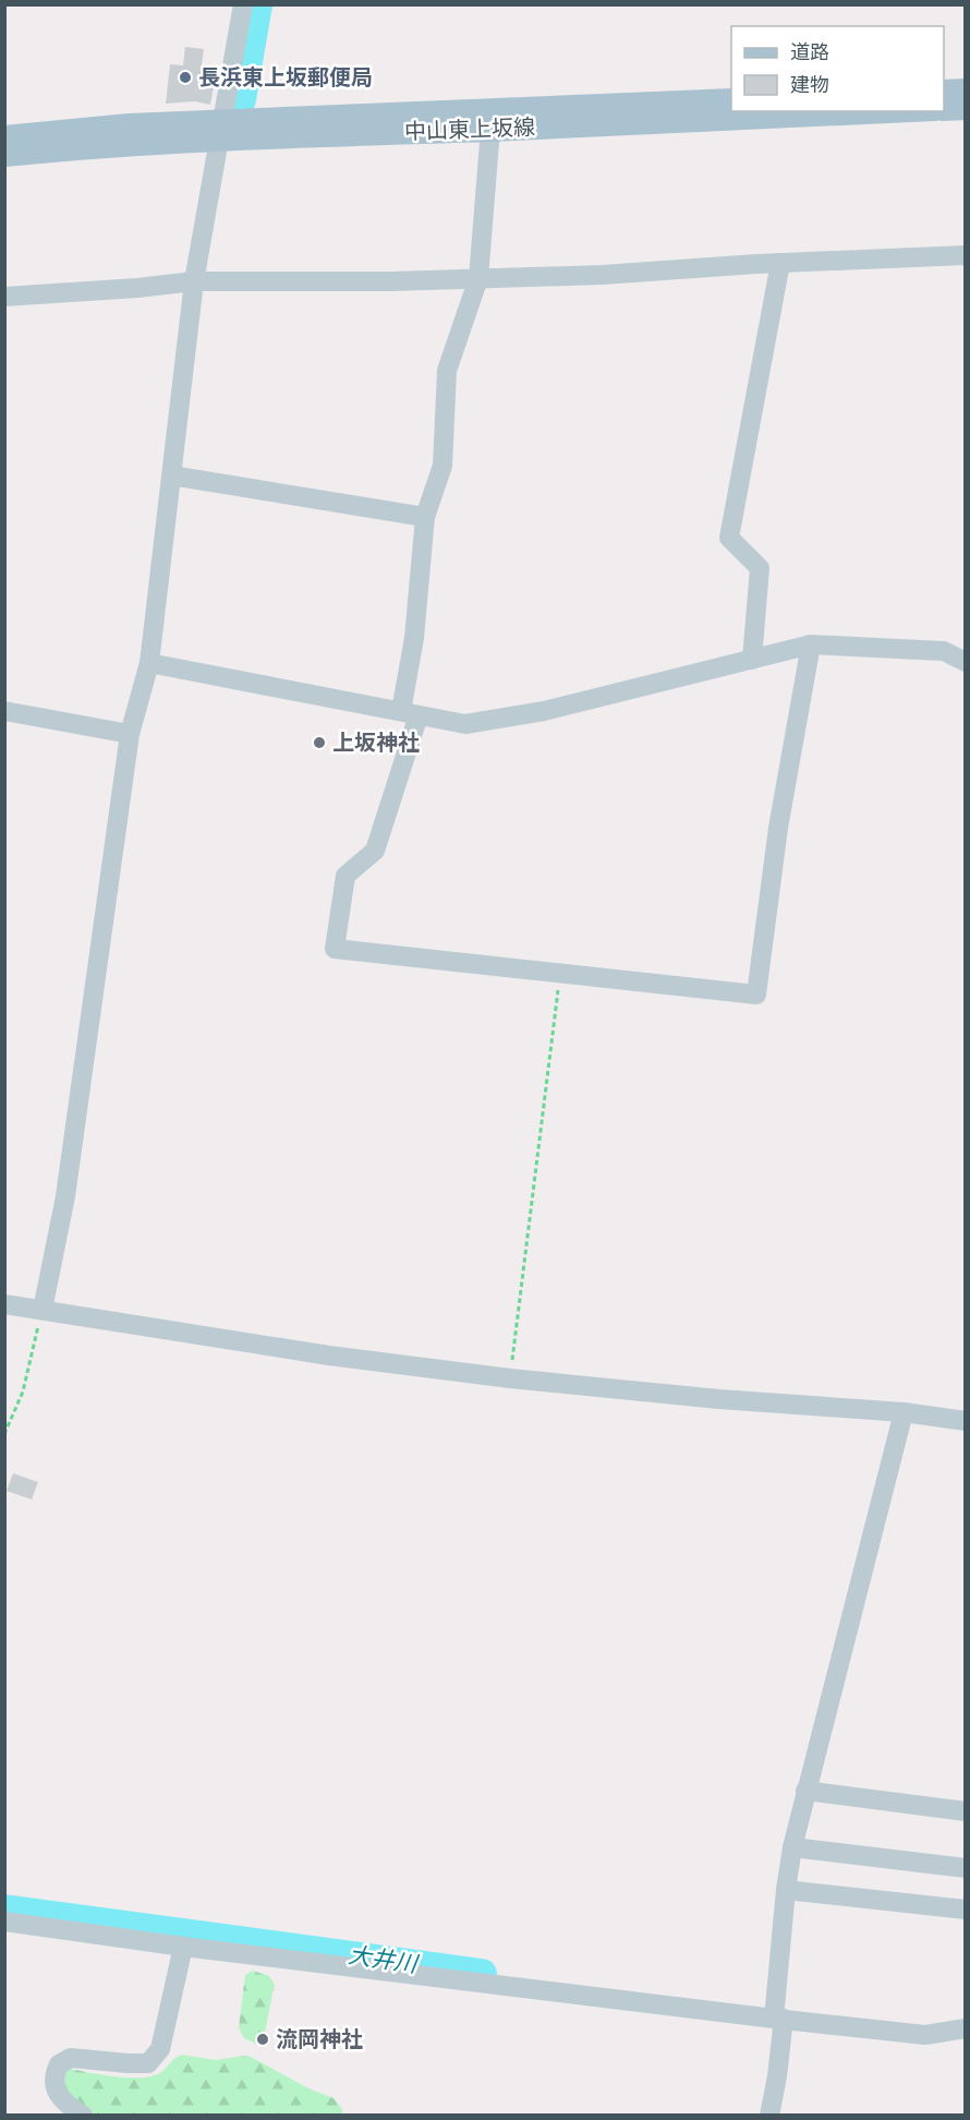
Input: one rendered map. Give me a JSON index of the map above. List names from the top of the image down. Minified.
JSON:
{"streets":{"main road":["中山東上坂線"]},"water":["大井川"],"places":["長浜東上坂郵便局","上坂神社","流岡神社"],"legend":["道路","建物"]}
